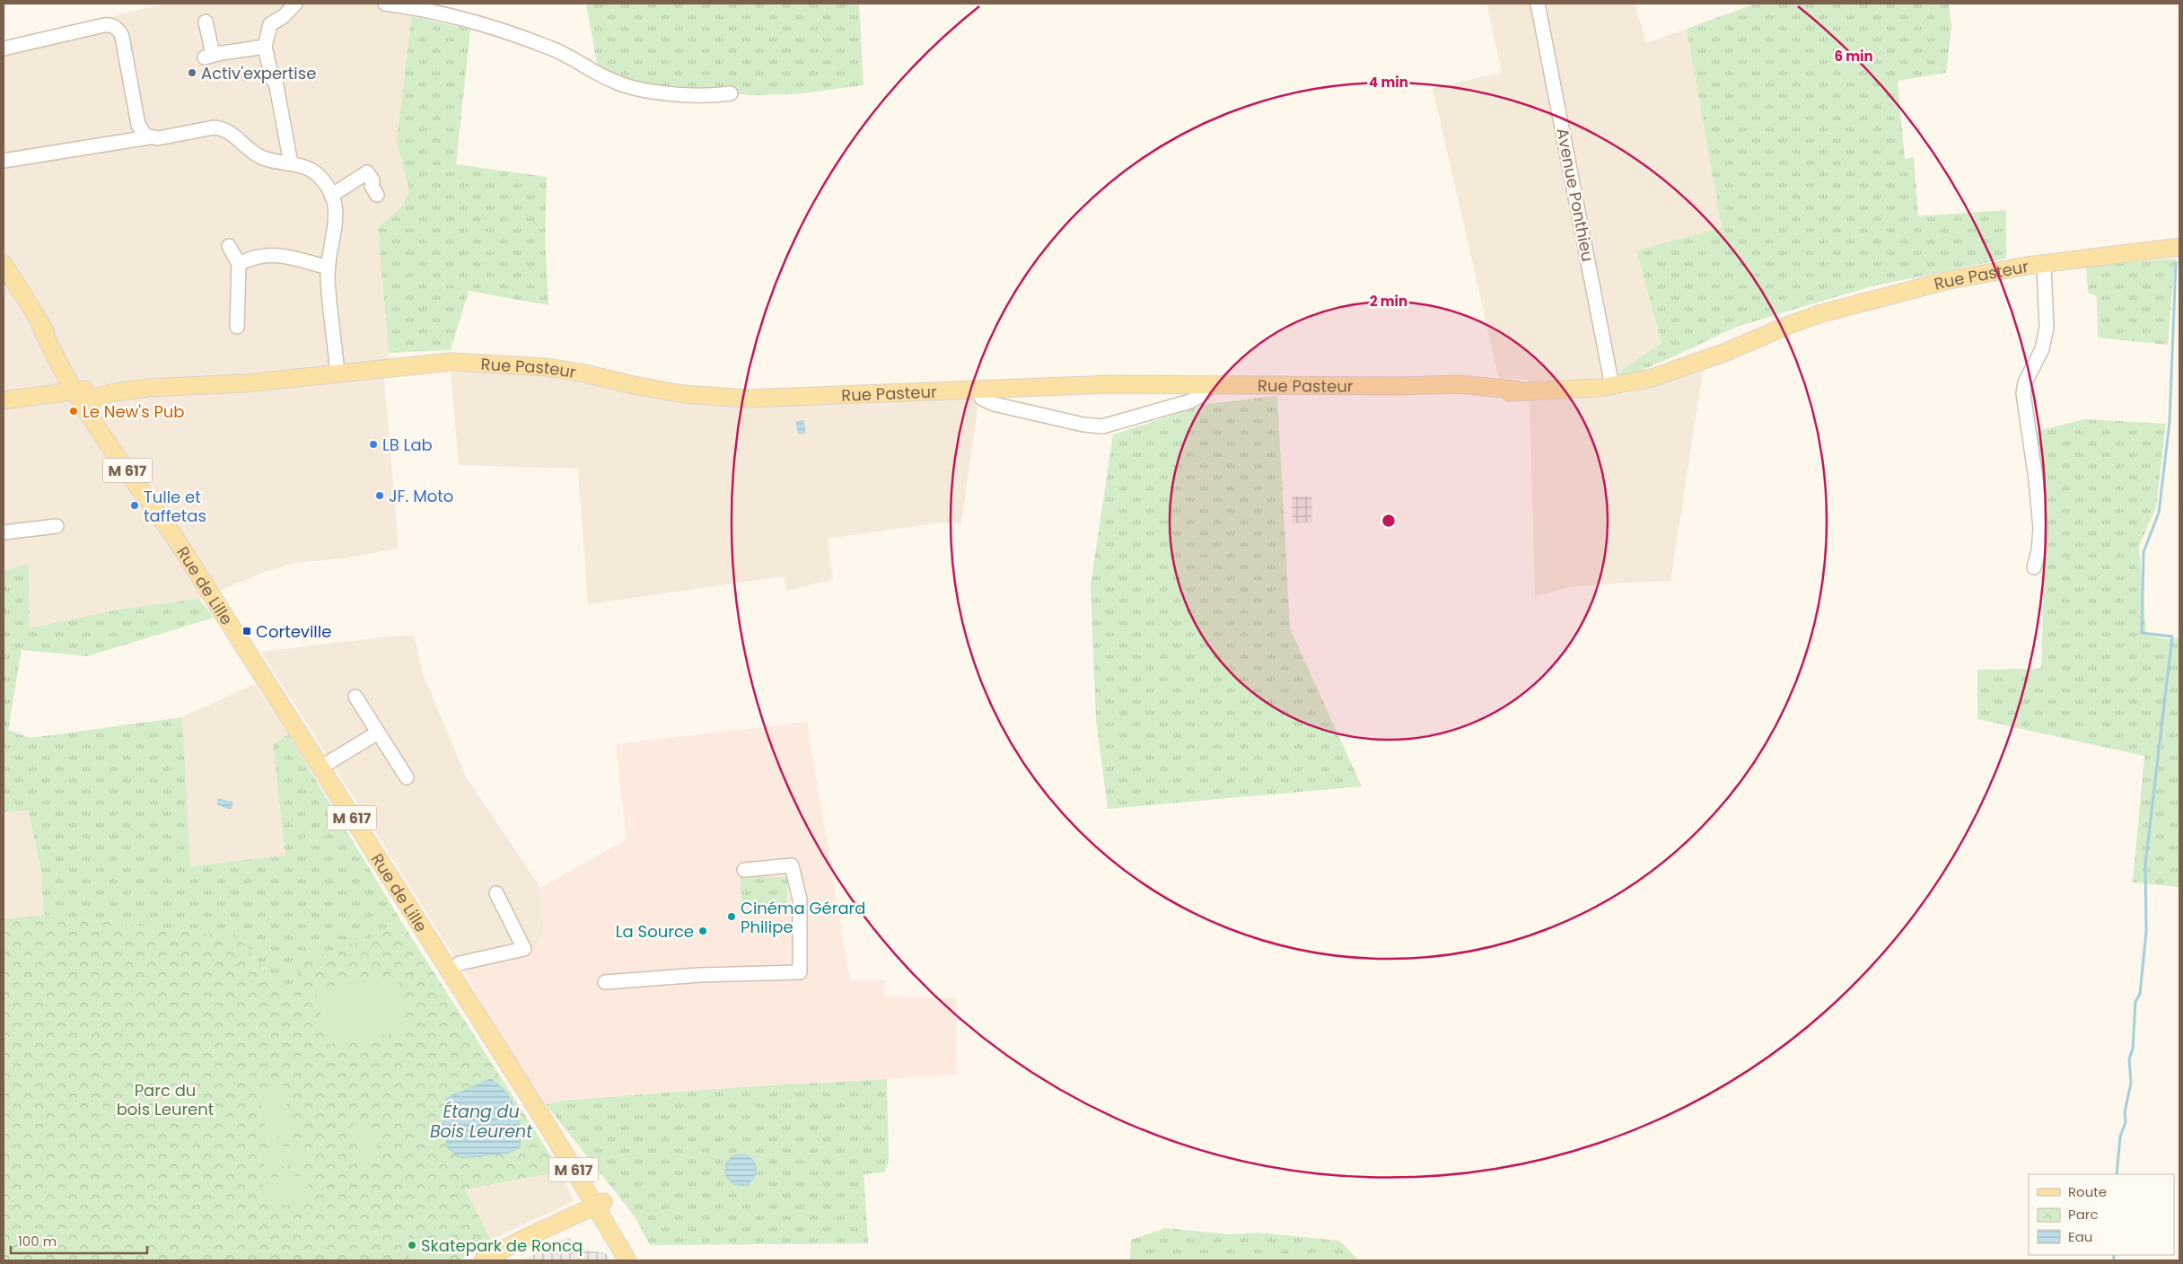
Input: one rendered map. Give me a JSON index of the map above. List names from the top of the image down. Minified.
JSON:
{"streets":{"main road":["Rue Pasteur","M 617","Rue de Lille"],"street":["Avenue Ponthieu"]},"crossings":[["Avenue Ponthieu","Rue Pasteur"],["Rue Pasteur","Rue de Lille"]],"water":["Étang du Bois Leurent"],"parks":["Parc du bois Leurent"],"places":{"other":["Activ'expertise","Le New's Pub","LB Lab","JF. Moto","Tulle et taffetas","Cinéma Gérard Philipe","La Source","Skatepark de Roncq"],"transit":["Corteville"]},"legend":["Route","Parc","Eau"],"scale_bar":"100 m","rings":["6 min","4 min","2 min"]}
